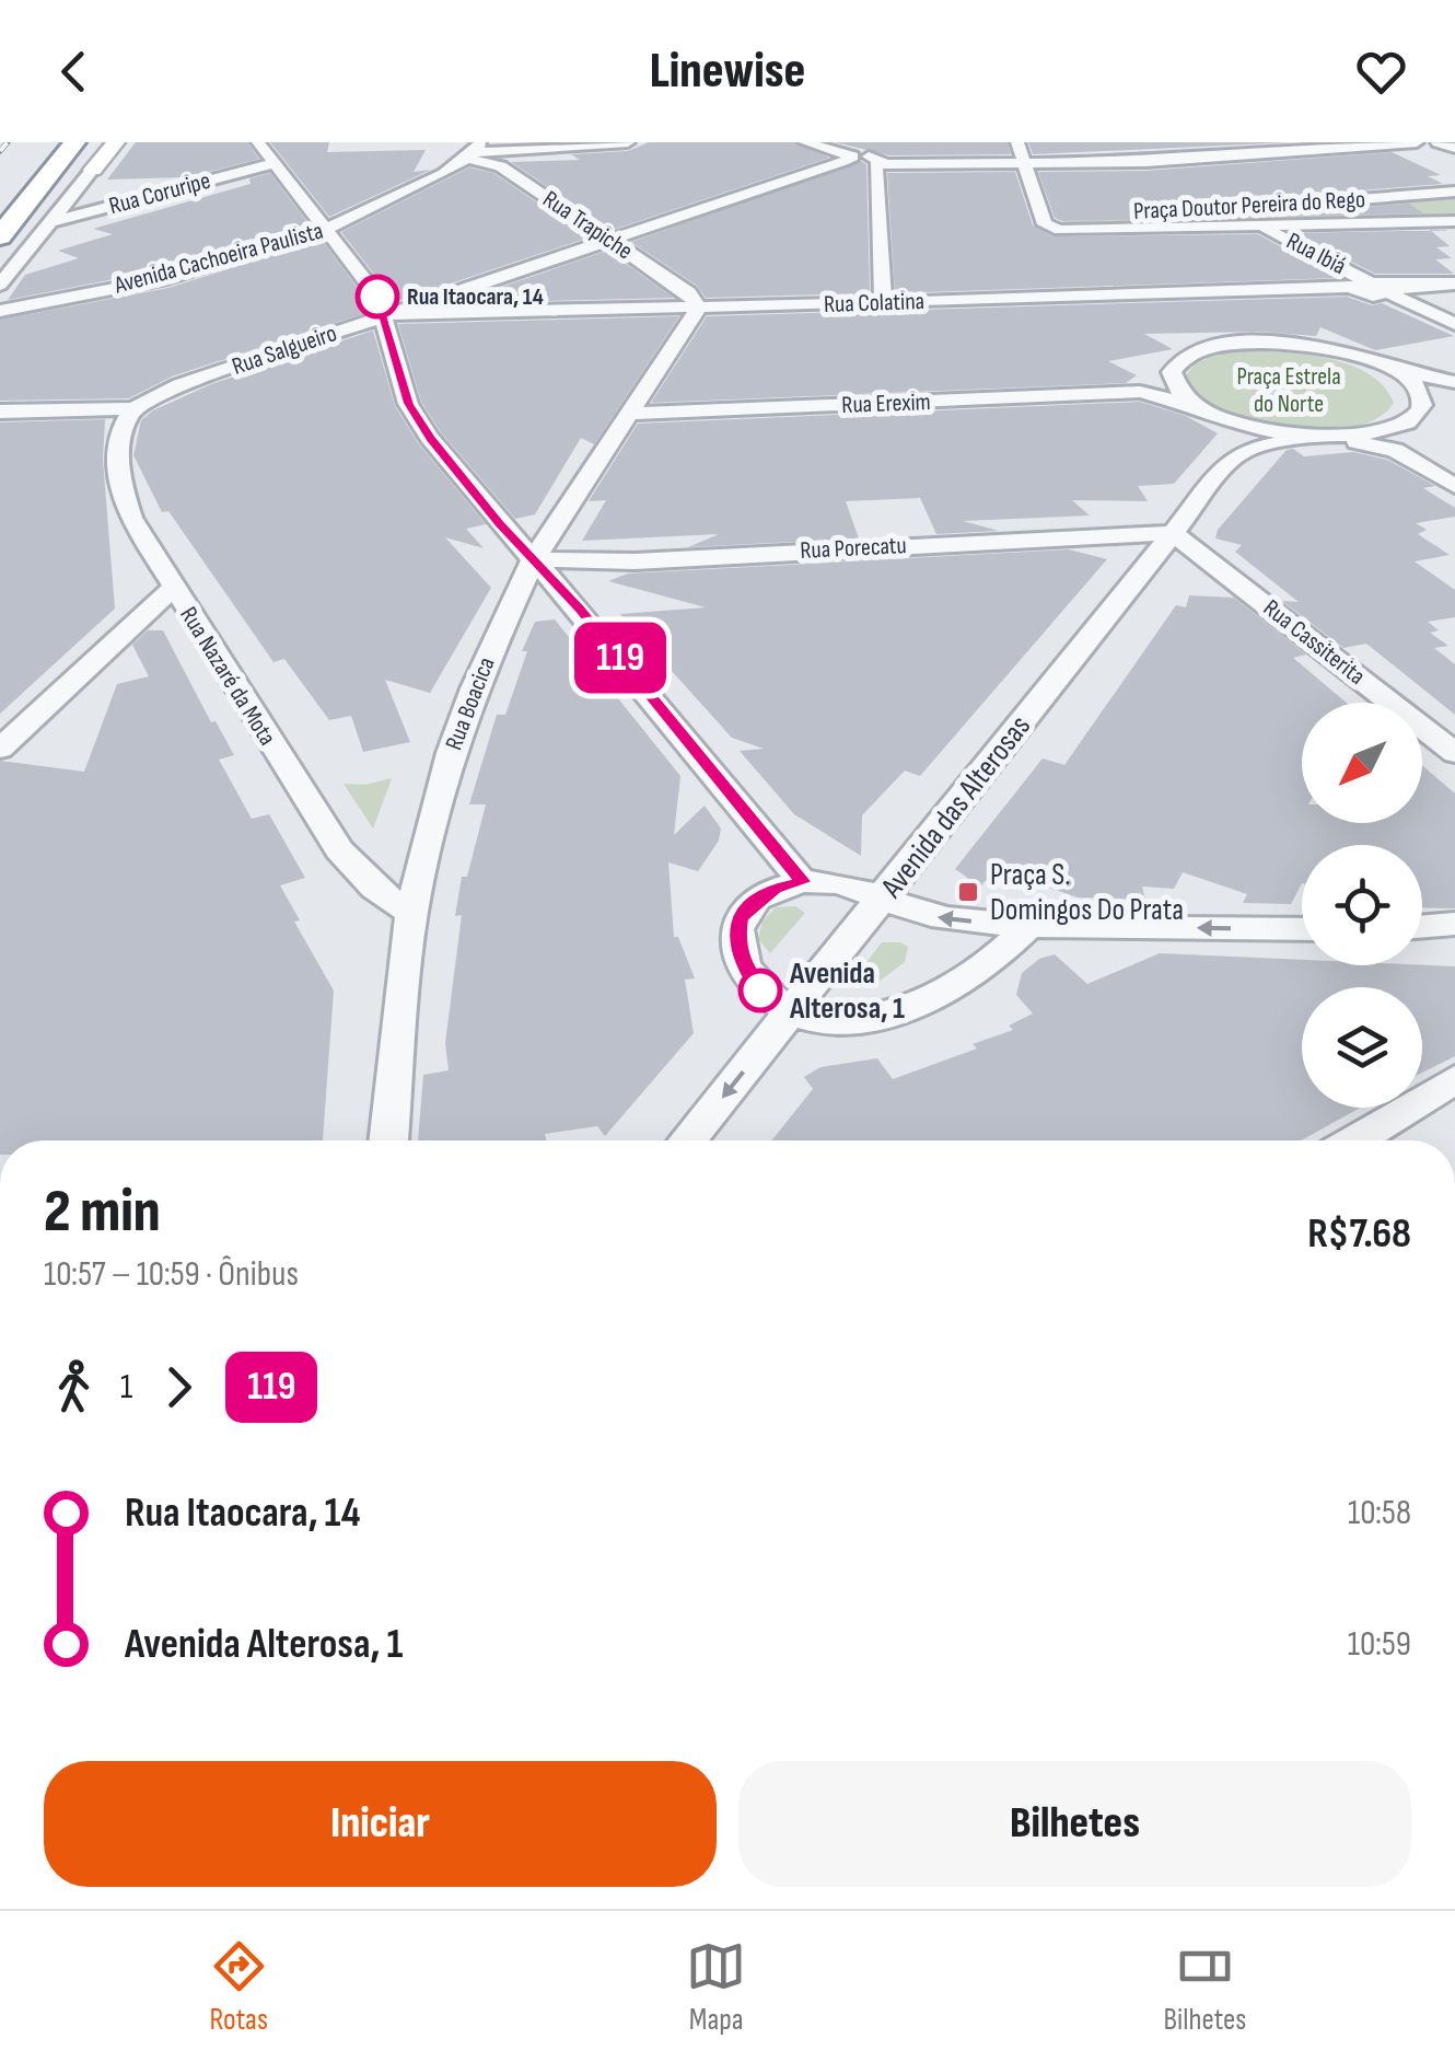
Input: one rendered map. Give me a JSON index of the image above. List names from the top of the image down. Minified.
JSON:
{"streets":{"street":["Rua Coruripe","Praça Doutor Pereira do Rego","Rua Trapiche","Rua Ibiá","Avenida Cachoeira Paulista","Rua Colatina","Rua Salgueiro","Rua Erexim","Rua Porecatu","Rua Cassiterita","Rua Nazaré da Mota","Rua Boacica","Avenida das Alterosas"]},"crossings":[["Praça Doutor Pereira do Rego","Rua Ibiá"],["Rua Trapiche","Avenida Cachoeira Paulista"],["Rua Trapiche","Rua Colatina"],["Rua Trapiche","Rua Salgueiro"],["Rua Trapiche","Rua Boacica"],["Rua Ibiá","Rua Colatina"],["Rua Colatina","Rua Salgueiro"],["Rua Colatina","Rua Boacica"],["Rua Salgueiro","Rua Nazaré da Mota"],["Rua Erexim","Rua Boacica"],["Rua Porecatu","Rua Cassiterita"],["Rua Porecatu","Rua Boacica"],["Rua Porecatu","Avenida das Alterosas"],["Rua Cassiterita","Avenida das Alterosas"],["Rua Nazaré da Mota","Rua Boacica"]],"parks":["Praça Estrela do Norte"],"places":{"other":["Rua Itaocara, 14","Avenida Alterosa, 1"],"transit":["Praça S. Domingos Do Prata"]},"lines":["bus line 119"],"north":"bottom left","page":{"header":"Linewise","on_map":"119","heading":["2 min","10:57 – 10:59 · Ônibus","R$7.68"],"legs":["1","119"],"list":[{"name":"Rua Itaocara, 14","value":"10:58"},{"name":"Avenida Alterosa, 1","value":"10:59"}],"buttons":["Iniciar","Bilhetes"],"tabs":["Rotas","Mapa","Bilhetes"]}}
